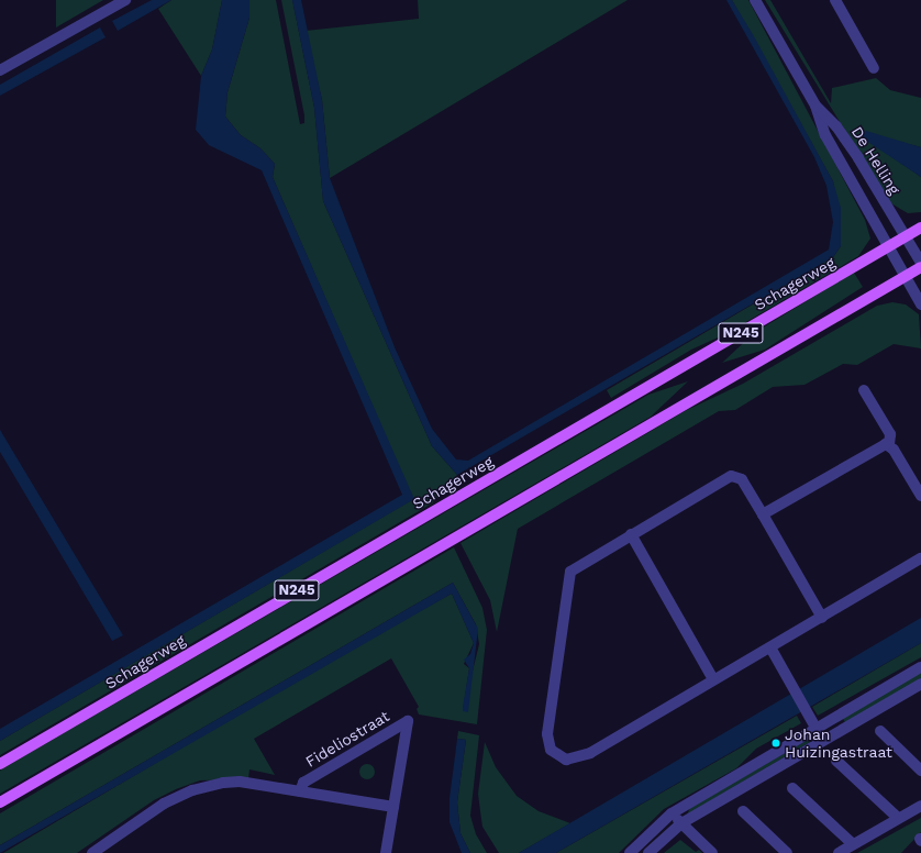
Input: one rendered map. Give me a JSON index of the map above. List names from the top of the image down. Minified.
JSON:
{"streets":{"main road":["Schagerweg","N245"],"street":["De Helling","Fideliostraat"]},"crossings":[["De Helling","Schagerweg"],["De Helling","N245"]],"places":["Johan Huizingastraat"]}
